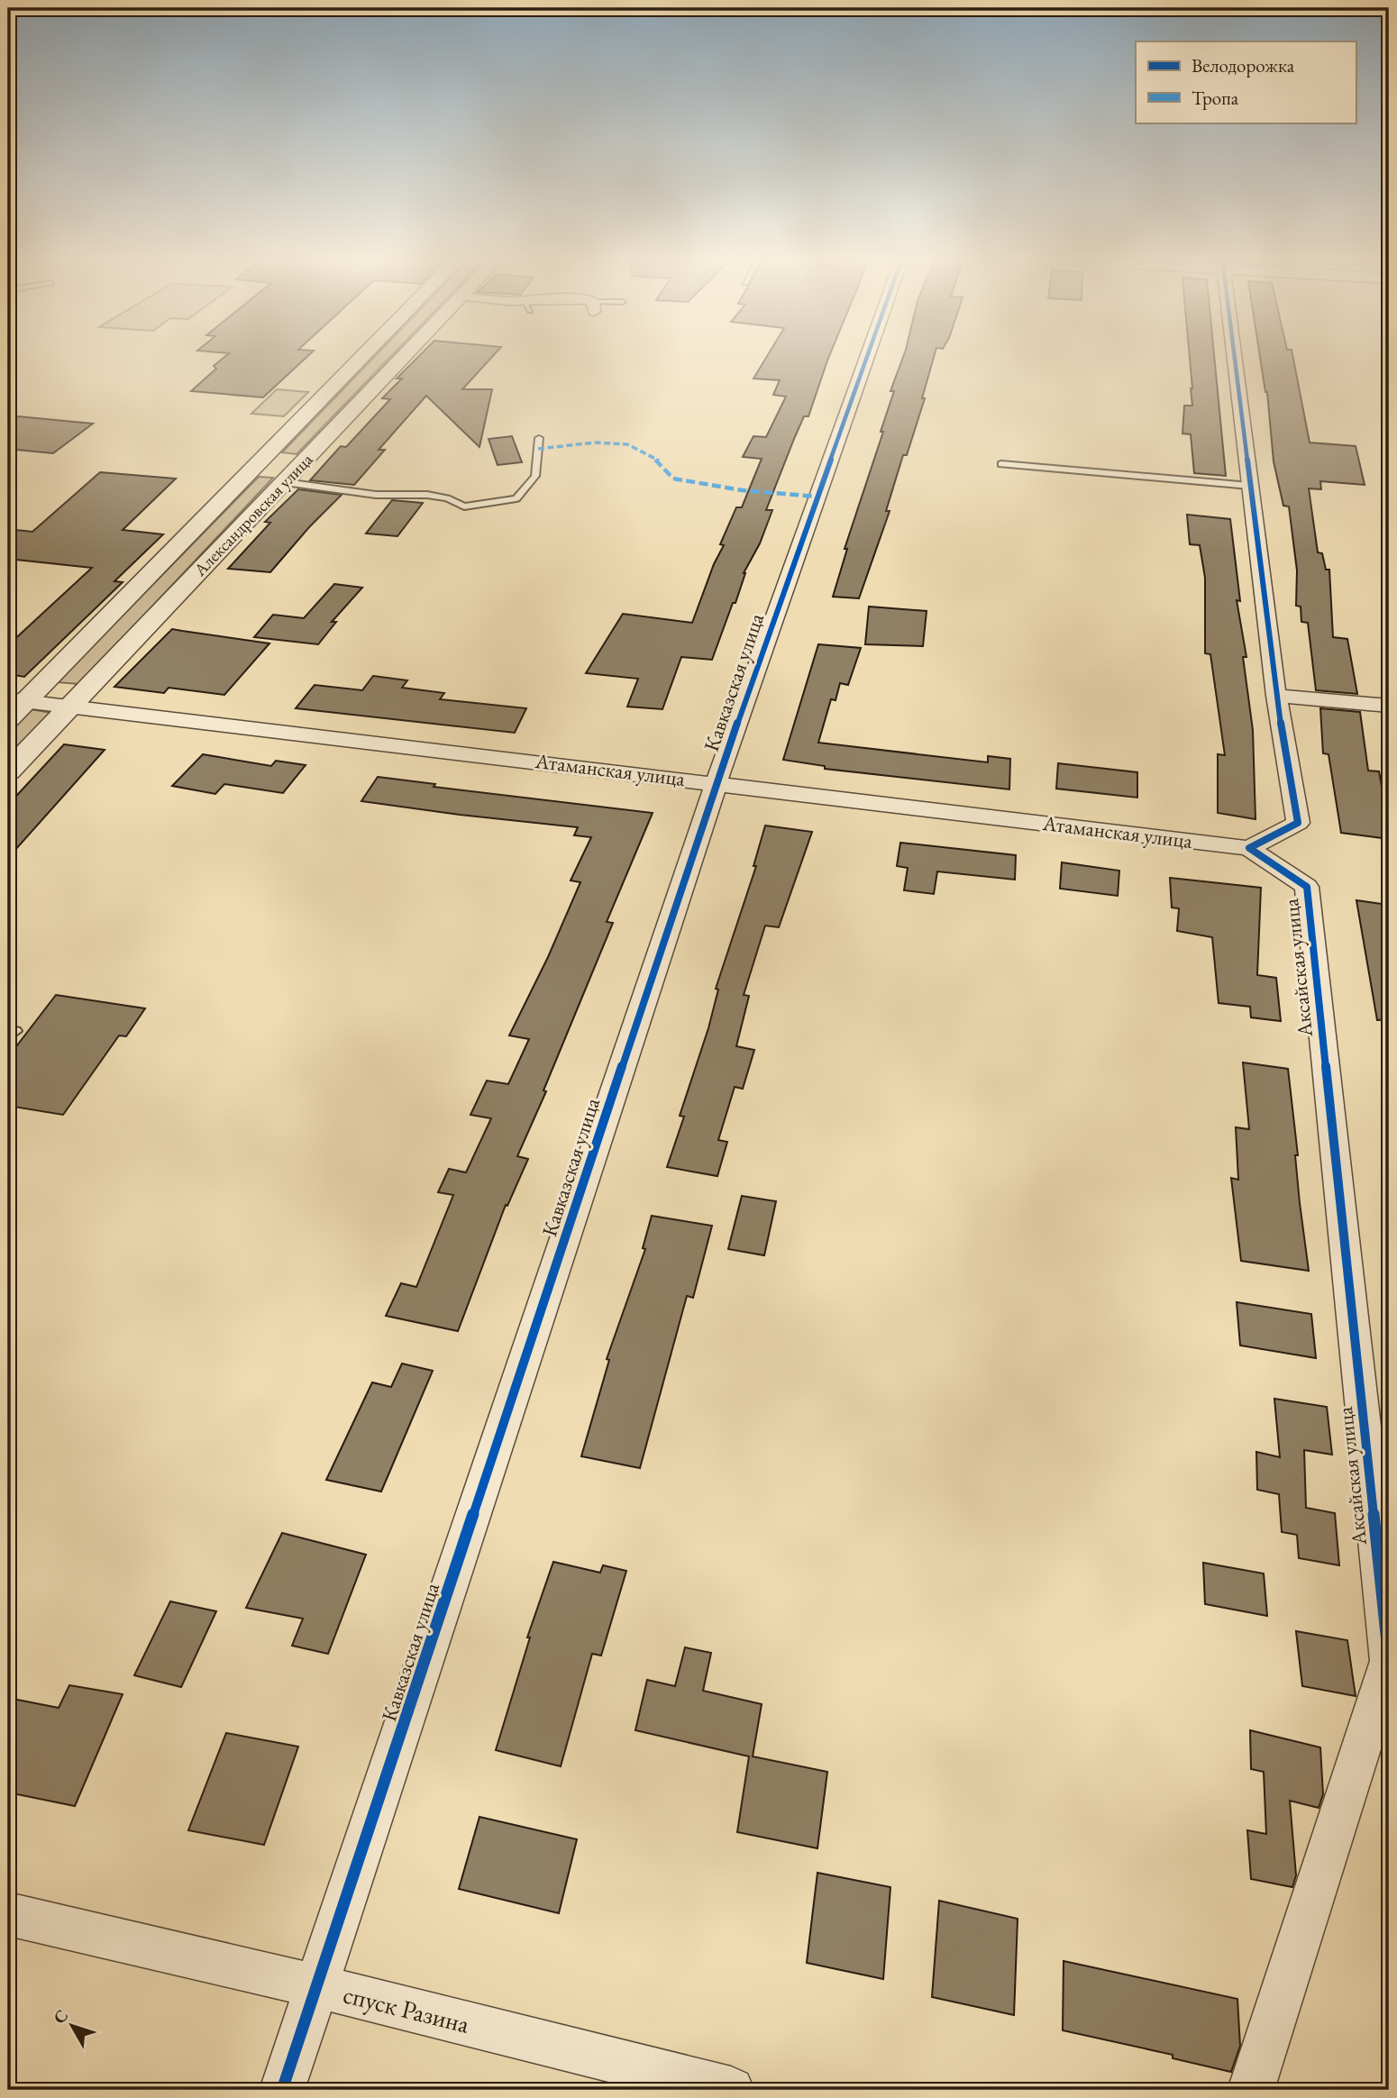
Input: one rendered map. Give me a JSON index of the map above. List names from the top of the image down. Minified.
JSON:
{"streets":{"street":["Александровская улица","Кавказская улица","Атаманская улица","Аксайская улица","спуск Разина"]},"crossings":[["Александровская улица","Атаманская улица"],["Кавказская улица","Атаманская улица"],["Кавказская улица","спуск Разина"],["Атаманская улица","Аксайская улица"]],"legend":["Велодорожка","Тропа"],"north":"top left"}
